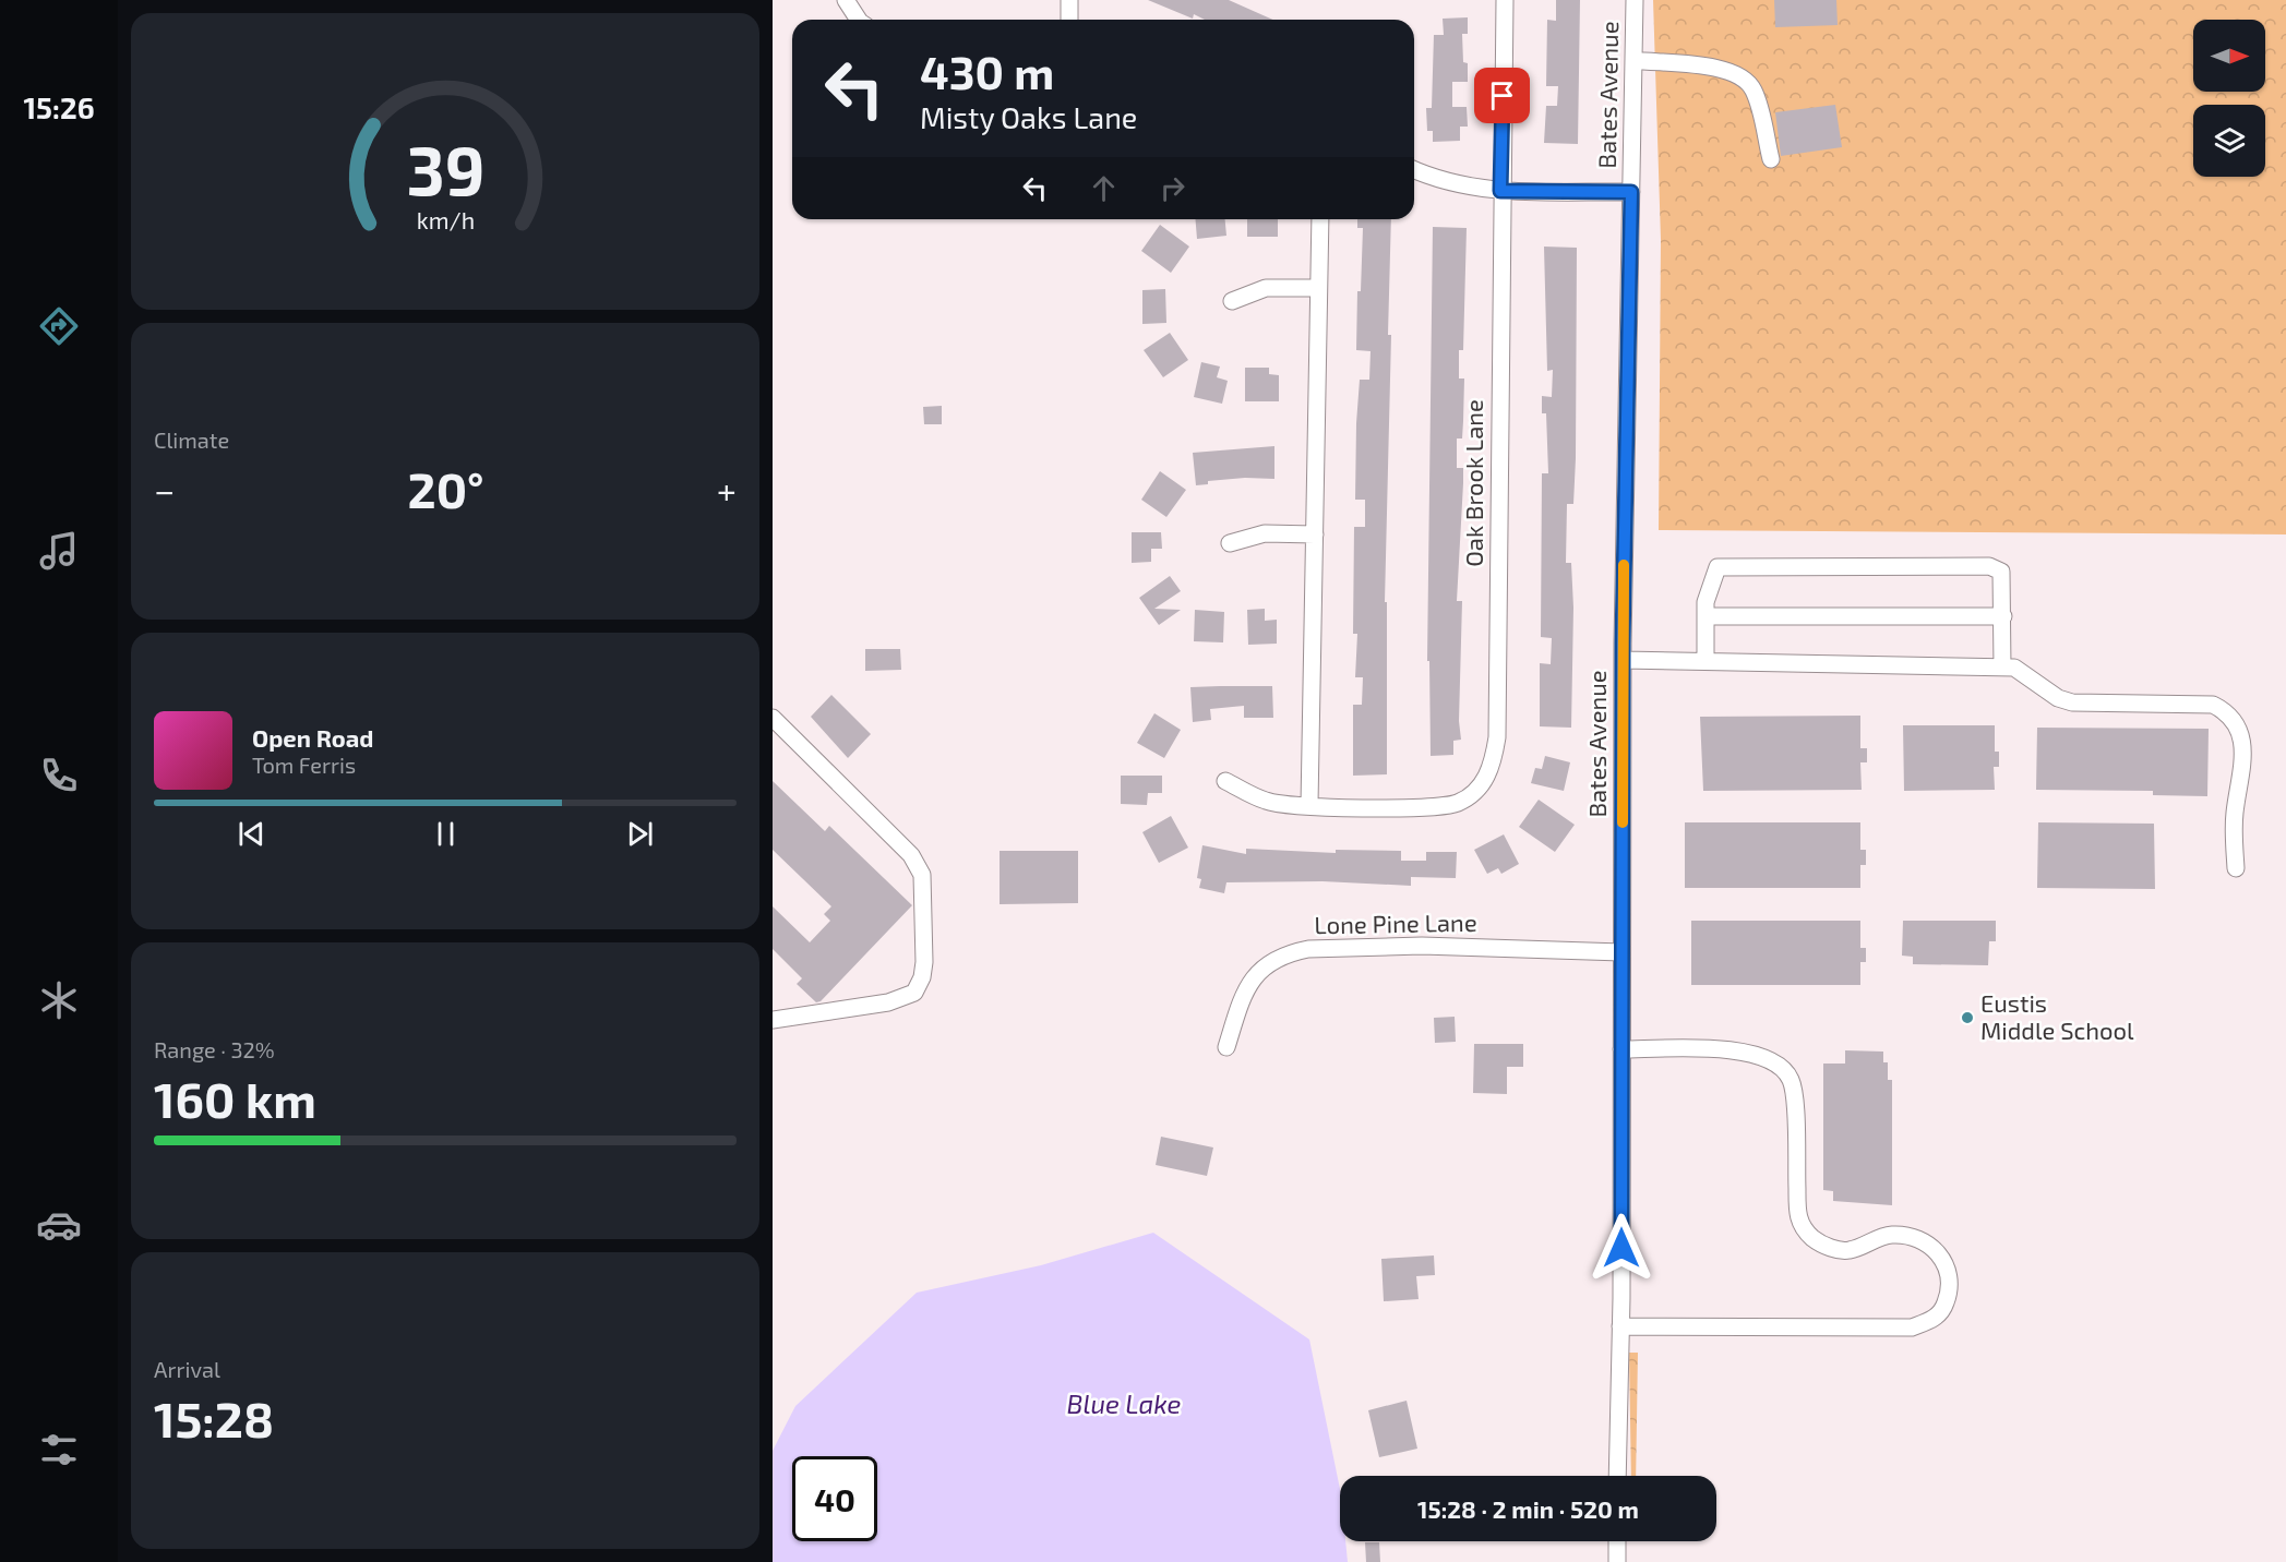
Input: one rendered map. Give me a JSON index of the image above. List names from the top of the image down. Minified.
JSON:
{"streets":{"street":["Bates Avenue","Oak Brook Lane","Lone Pine Lane"]},"crossings":[["Bates Avenue","Lone Pine Lane"]],"water":["Blue Lake"],"places":["Eustis Middle School"],"north":"right","page":{"tabs":"15:26","turn":["430 m","Misty Oaks Lane"],"tile":["Climate",["Range · 32%","160 km"],["Arrival","15:28"]],"heat":["−","20°","+"],"song":["Open Road","Tom Ferris"],"limit":"40","trip":"15:28 · 2 min · 520 m","gauge":["39","km/h"]}}
